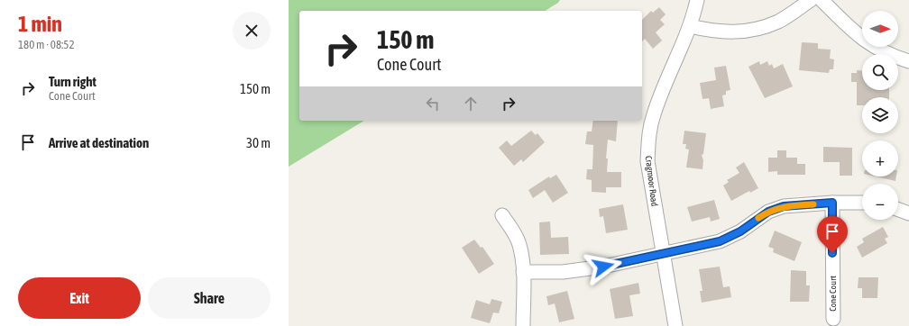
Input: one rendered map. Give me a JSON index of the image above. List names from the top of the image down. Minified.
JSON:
{"streets":{"street":["Cragmoor Road","Cone Court"]},"north":"right","page":{"heading":["1 min","180 m · 08:52"],"map_buttons":["+","−"],"turn":["150 m","Cone Court"],"list":[{"name":"Turn right","note":"Cone Court","value":"150 m"},{"name":"Arrive at destination","value":"30 m"}],"buttons":["Exit","Share"]}}
